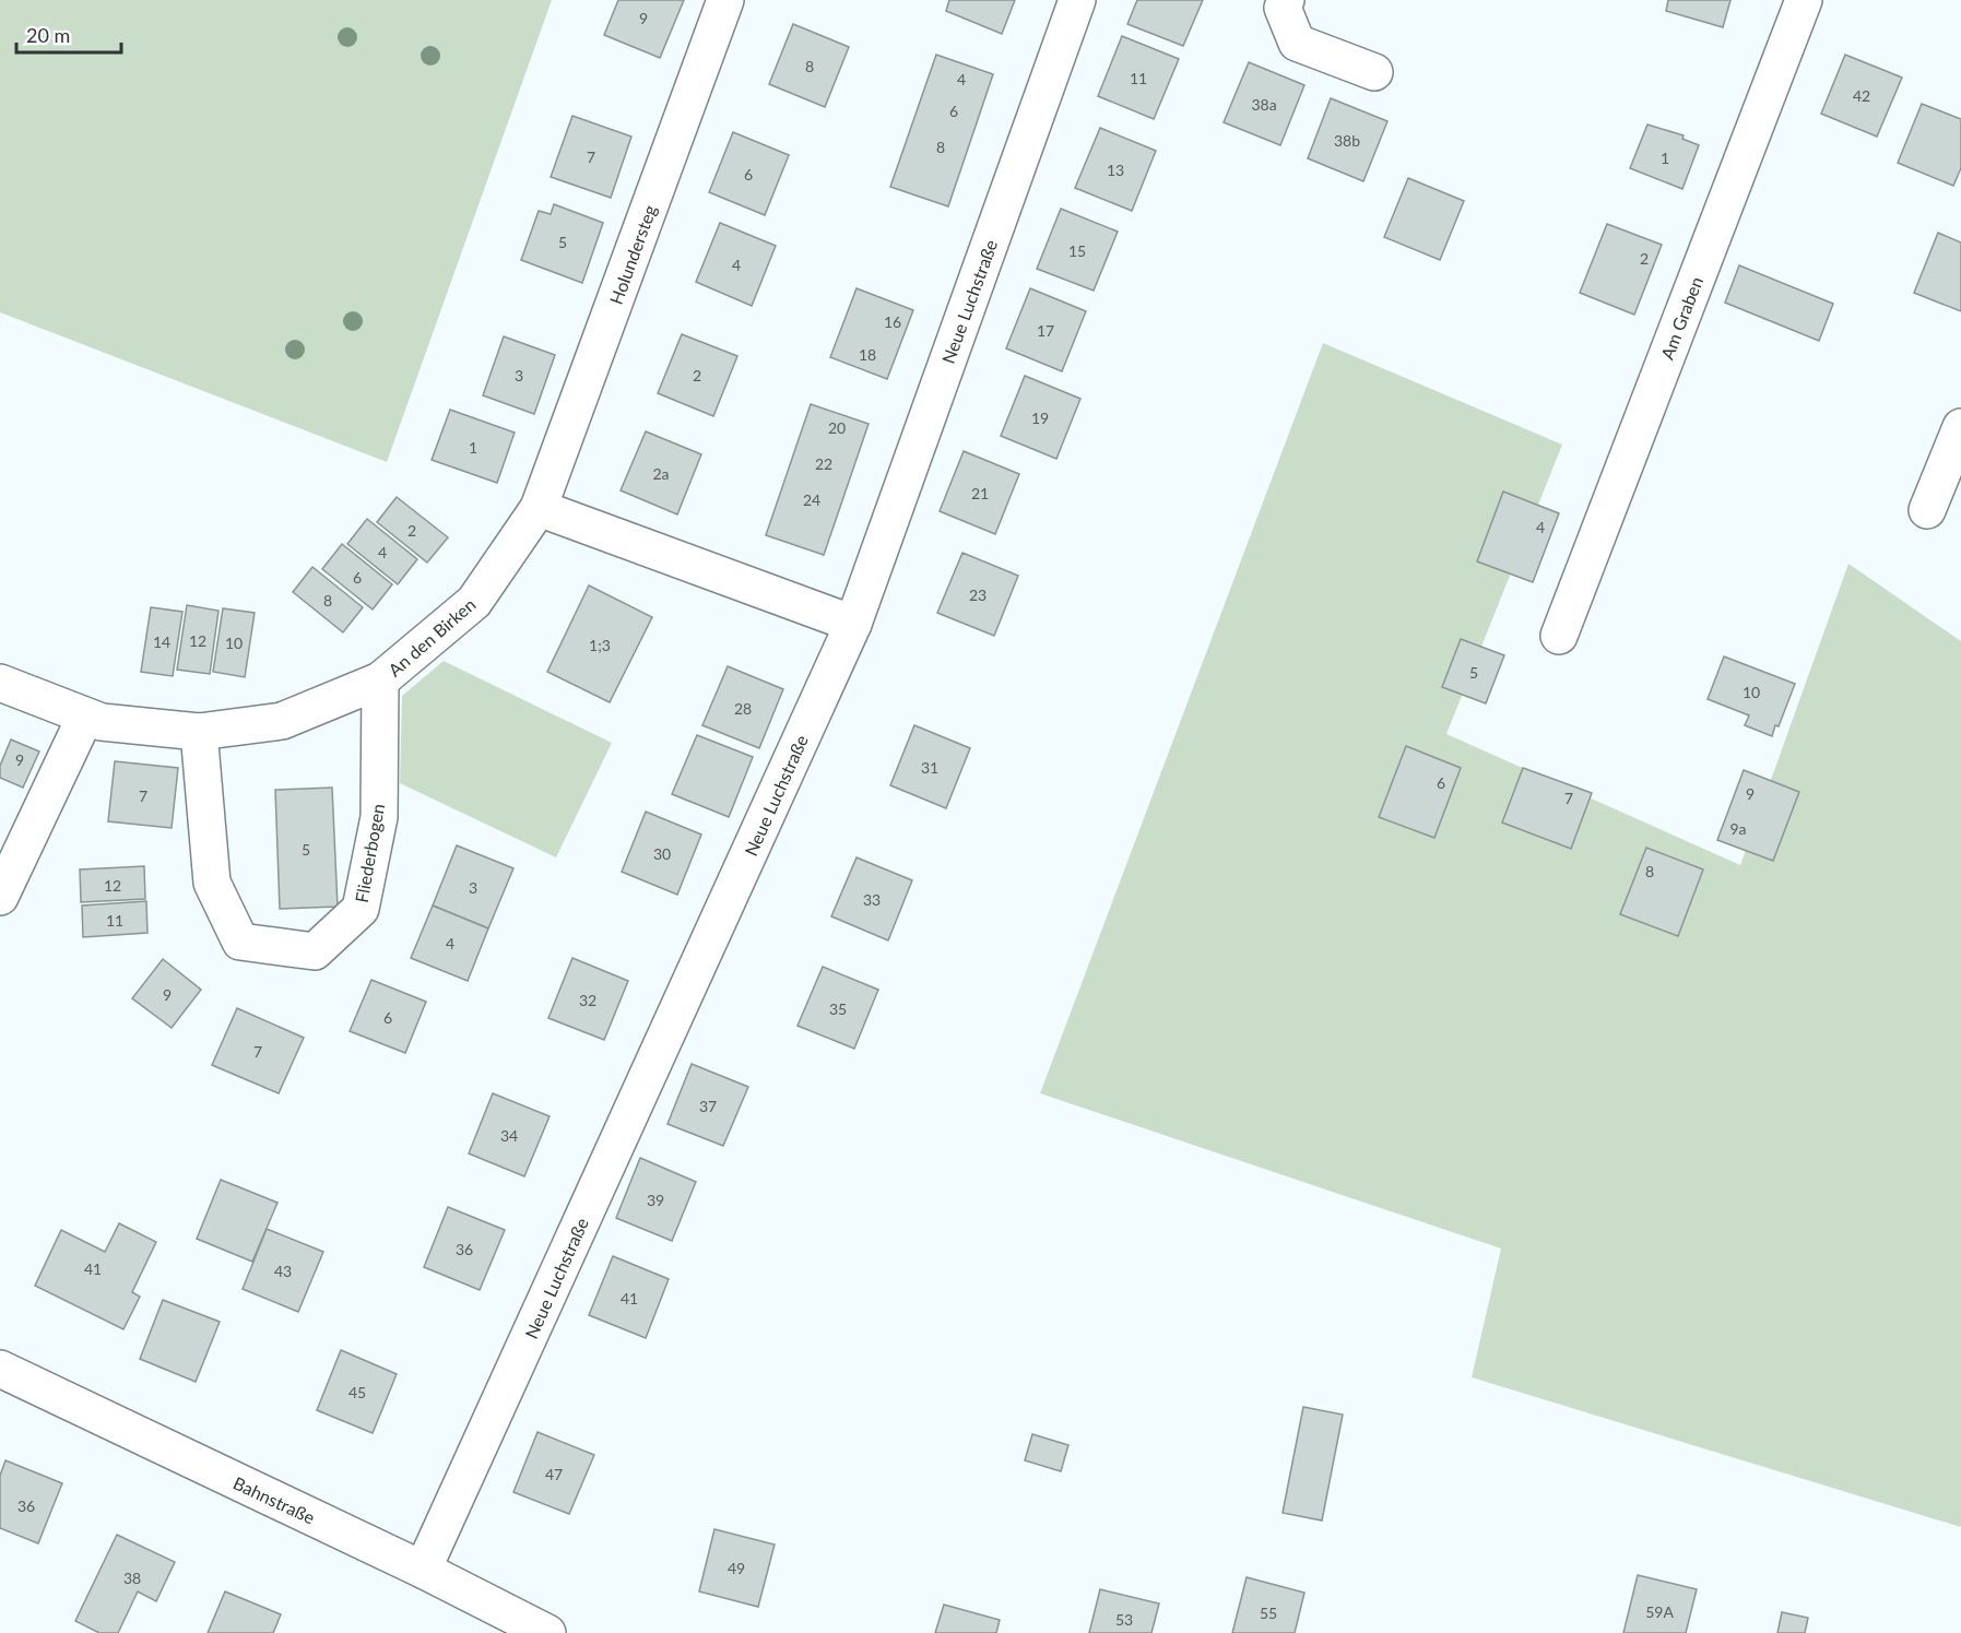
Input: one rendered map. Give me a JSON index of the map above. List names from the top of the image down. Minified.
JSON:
{"streets":{"street":["Holundersteg","Neue Luchstraße","Am Graben","An den Birken","Fliederbogen","Bahnstraße"]},"crossings":[["Holundersteg","An den Birken"],["Neue Luchstraße","Bahnstraße"],["An den Birken","Fliederbogen"]],"house_numbers":["9","8","11","4","42","38a","6","38b","8","7","1","13","6","5","15","2","4","16","17","18","3","2","19","20","1","22","2a","21","24","4","2","4","6","23","8","12","14","10","1;3","5","10","28","9","31","6","9","7","7","9a","5","30","8","12","3","33","11","4","9","32","35","6","7","37","34","39","36","41","43","41","45","47","36","49","38","59A","55","53"],"scale_bar":"20 m"}
